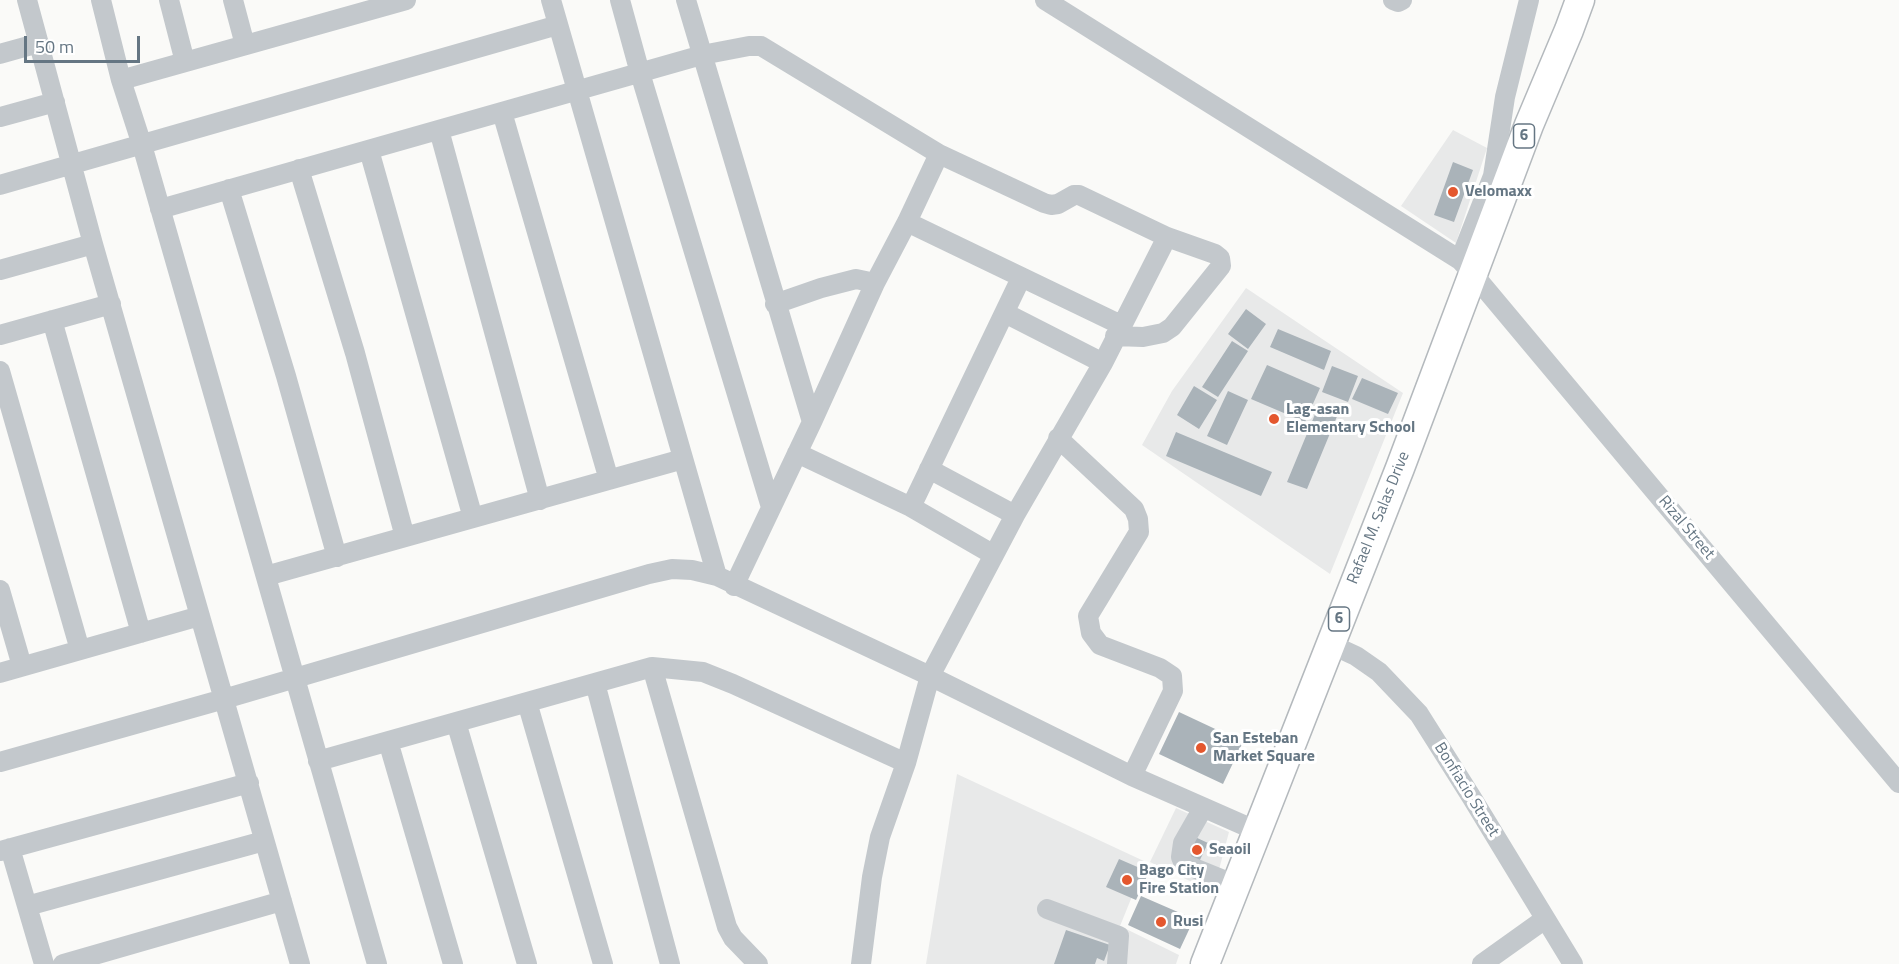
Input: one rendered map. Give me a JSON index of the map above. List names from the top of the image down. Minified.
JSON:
{"streets":{"highway":["6","Rafael M. Salas Drive"],"street":["Rizal Street","Bonfiacio Street"]},"crossings":[["6","Rafael M. Salas Drive"],["6","Rizal Street"],["Rafael M. Salas Drive","Rizal Street"],["Rafael M. Salas Drive","Bonfiacio Street"]],"places":["Velomaxx","Lag-asan Elementary School","San Esteban Market Square","Seaoil","Bago City Fire Station","Rusi"],"scale_bar":"50 m"}
